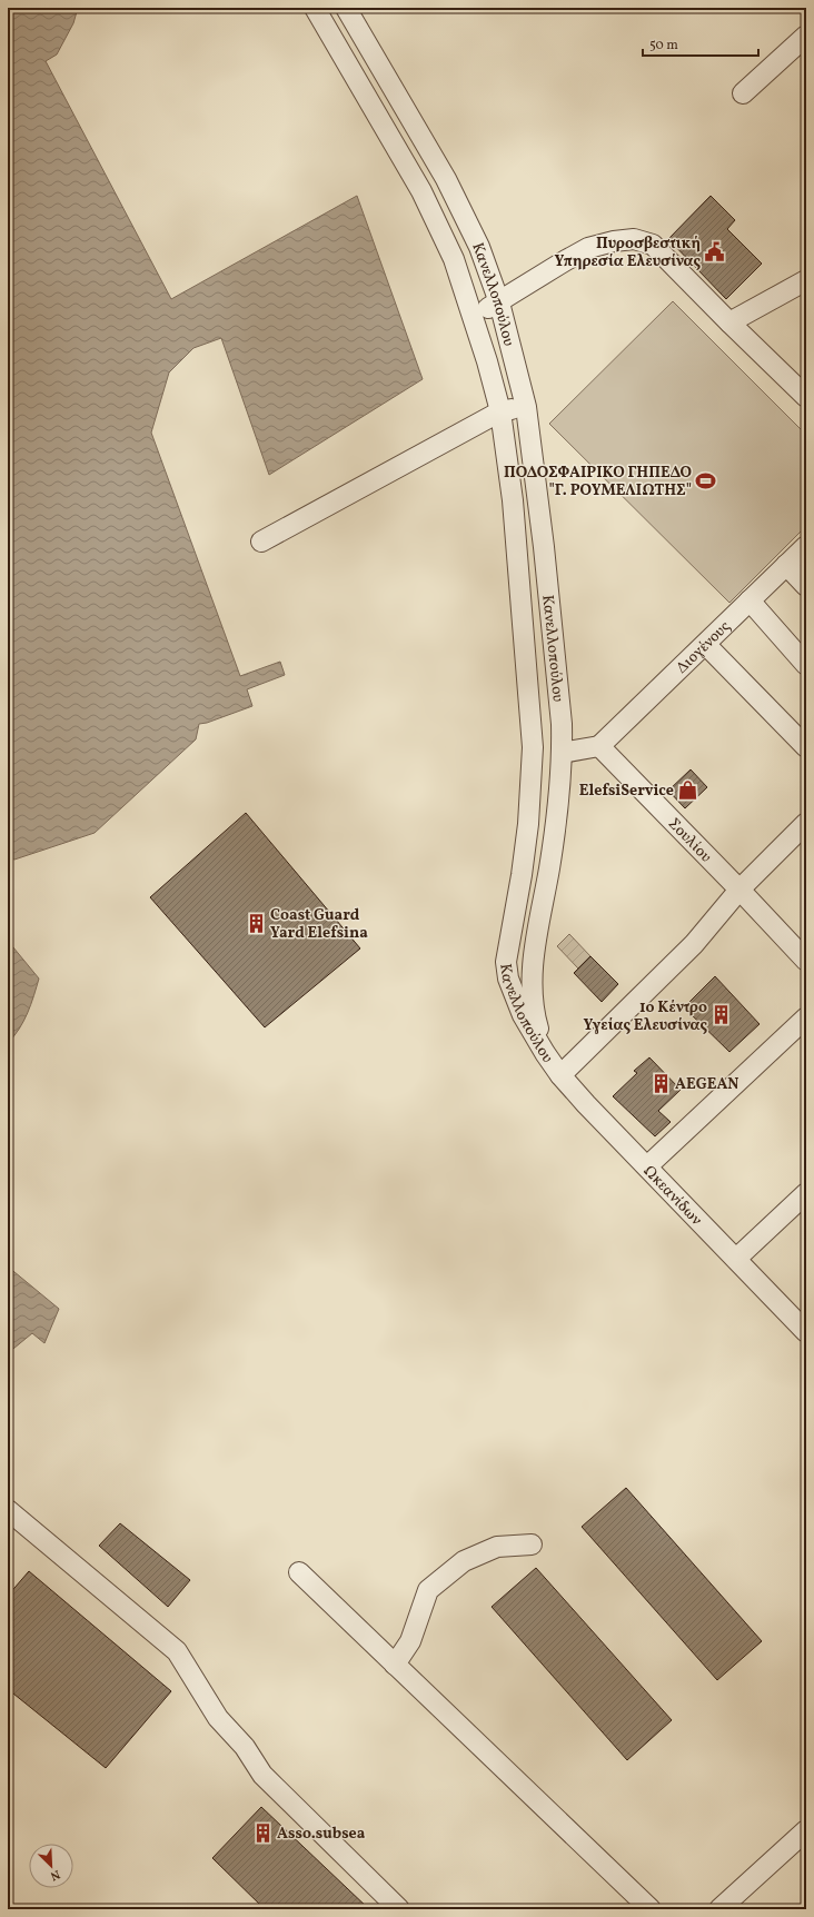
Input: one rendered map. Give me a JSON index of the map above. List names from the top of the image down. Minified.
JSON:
{"streets":{"street":["Κανελλοπούλου","Διογένους","Σουλίου","Ωκεανίδων"]},"crossings":[["Κανελλοπούλου","Ωκεανίδων"],["Διογένους","Σουλίου"]],"places":{"public building":["Πυροσβεστική Υπηρεσία Ελευσίνας"],"sports":["ΠΟΔΟΣΦΑΙΡΙΚΟ ΓΗΠΕΔΟ \"Γ. ΡΟΥΜΕΛΙΩΤΗΣ\""],"shop":["ElefsiService"],"building":["Coast Guard Yard Elefsina","1ο Κέντρο Υγείας Ελευσίνας","AEGEAN","Asso.subsea"]},"scale_bar":"50 m","north":"bottom right"}
